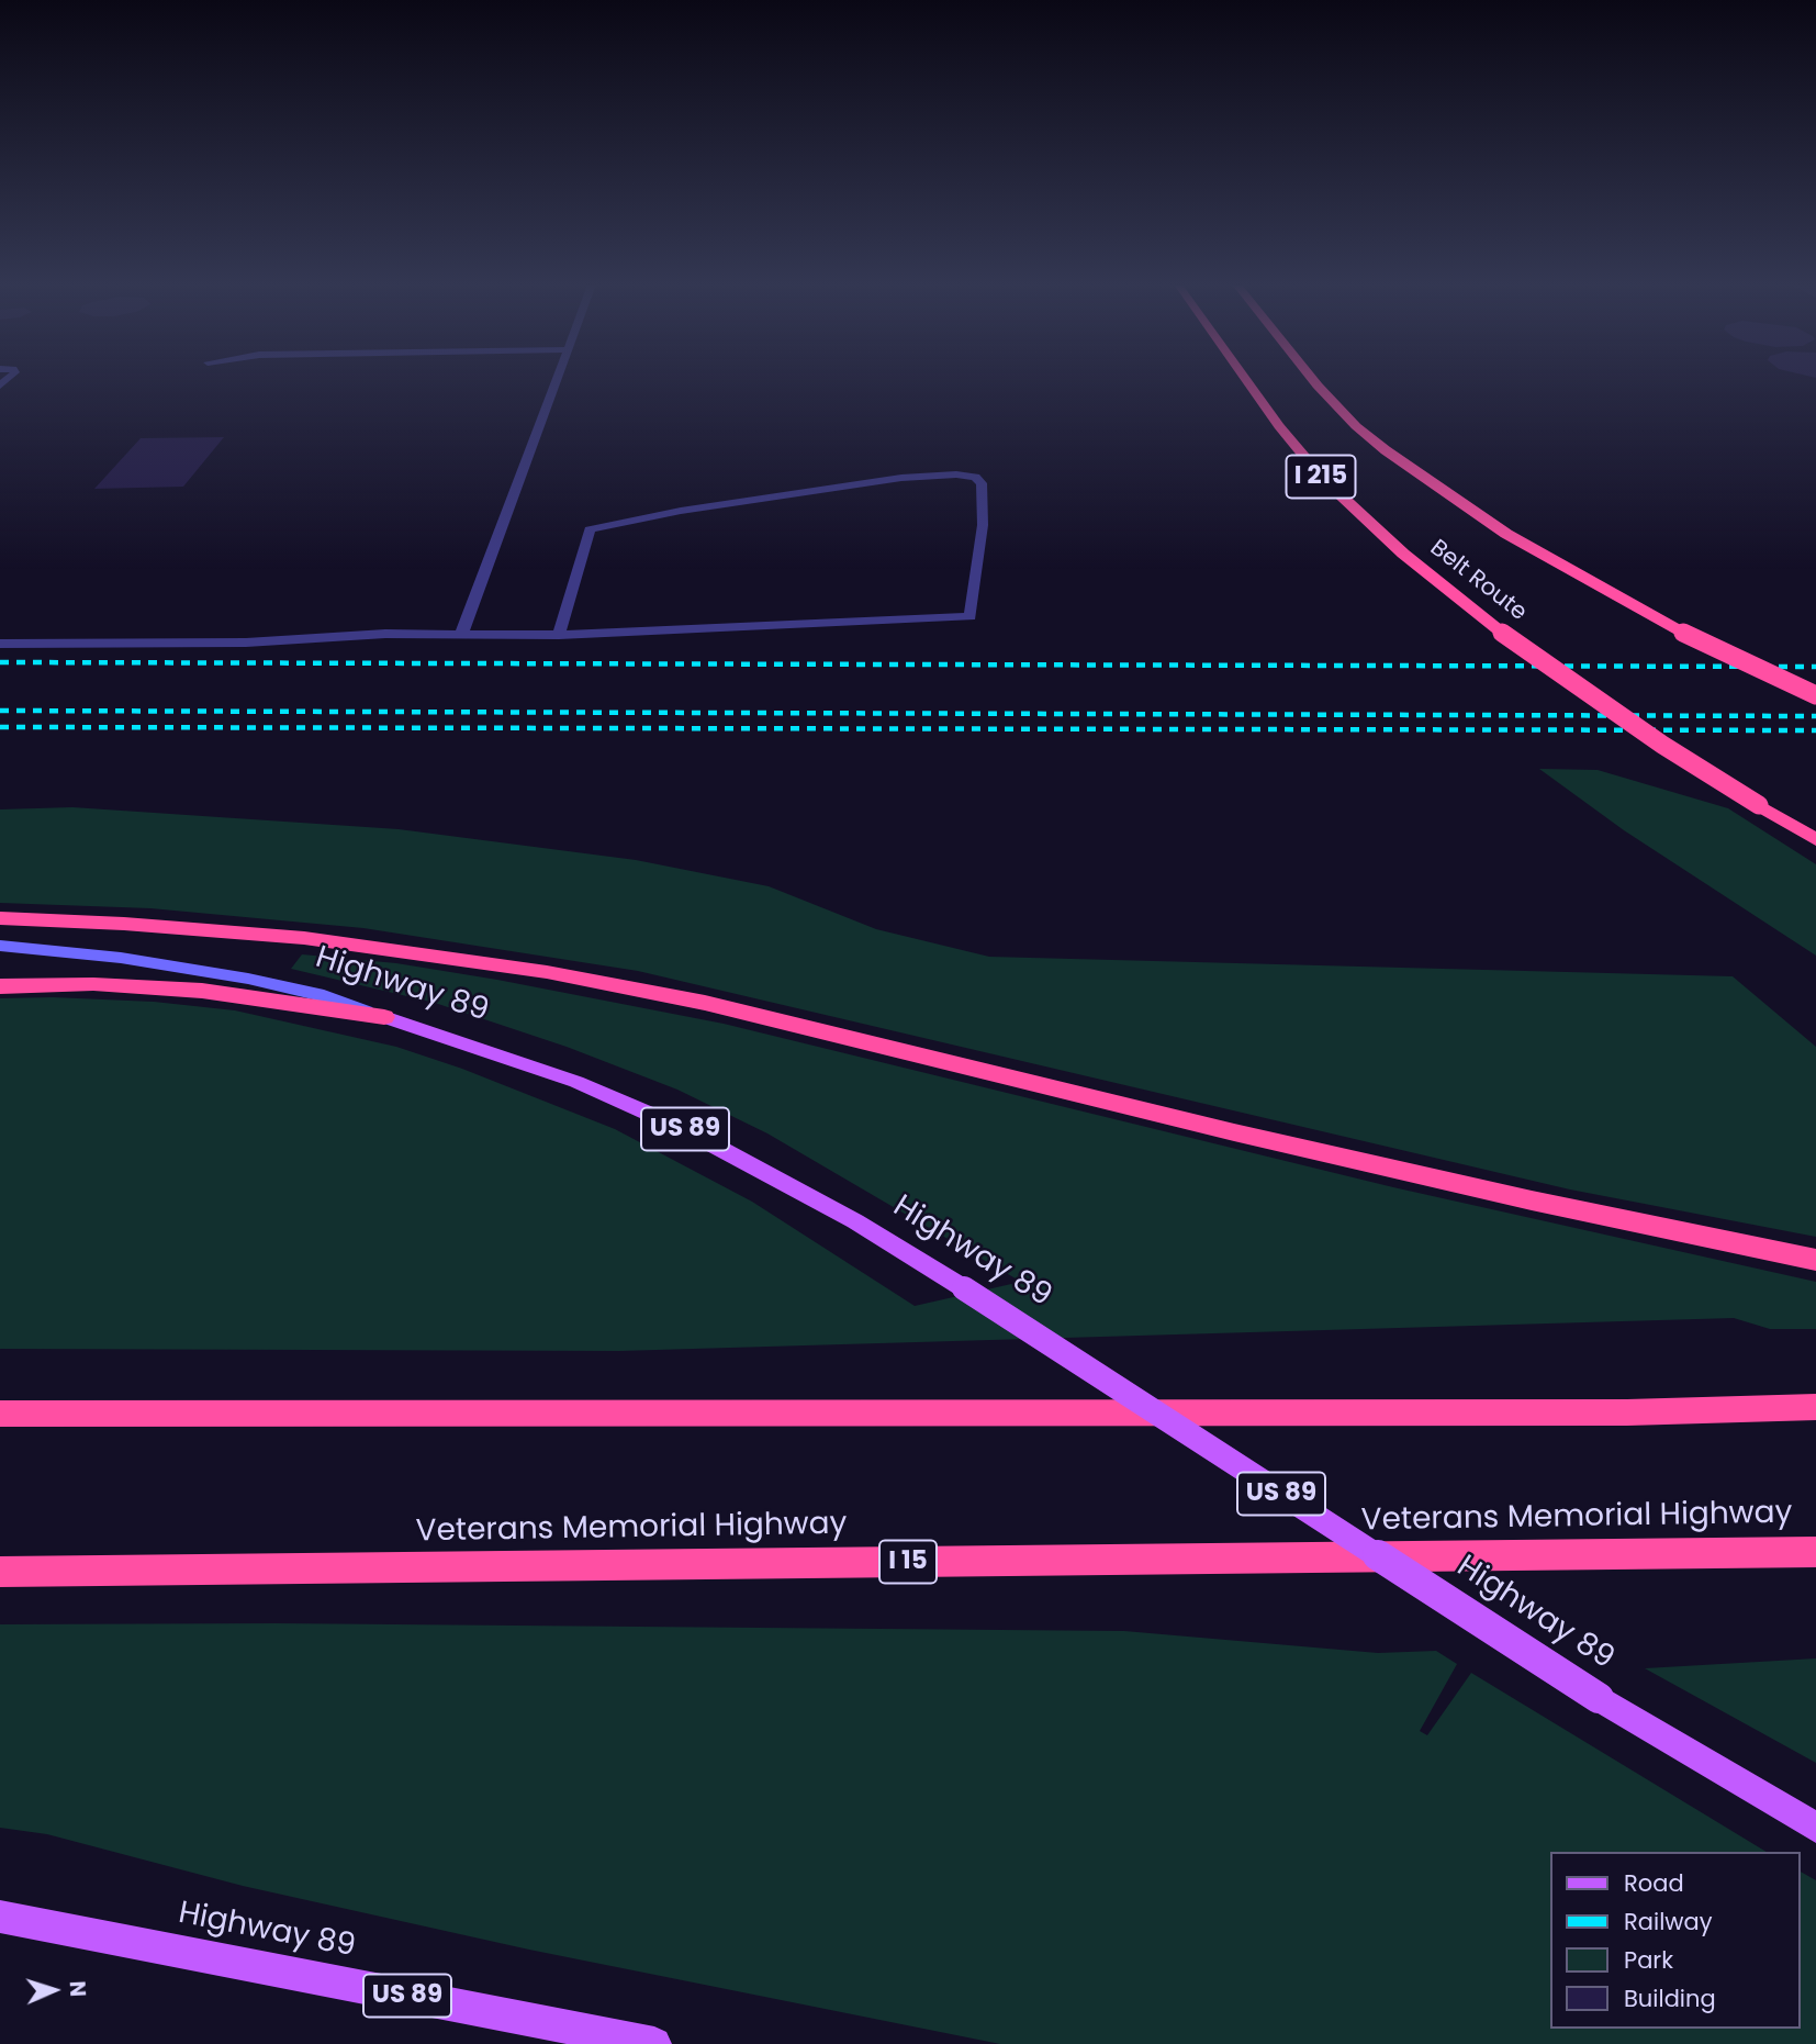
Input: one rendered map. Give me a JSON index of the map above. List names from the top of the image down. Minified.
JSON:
{"streets":{"highway":["I 215","Belt Route","Veterans Memorial Highway","I 15"],"main road":["Highway 89","US 89"]},"legend":["Road","Railway","Park","Building"],"north":"right"}
